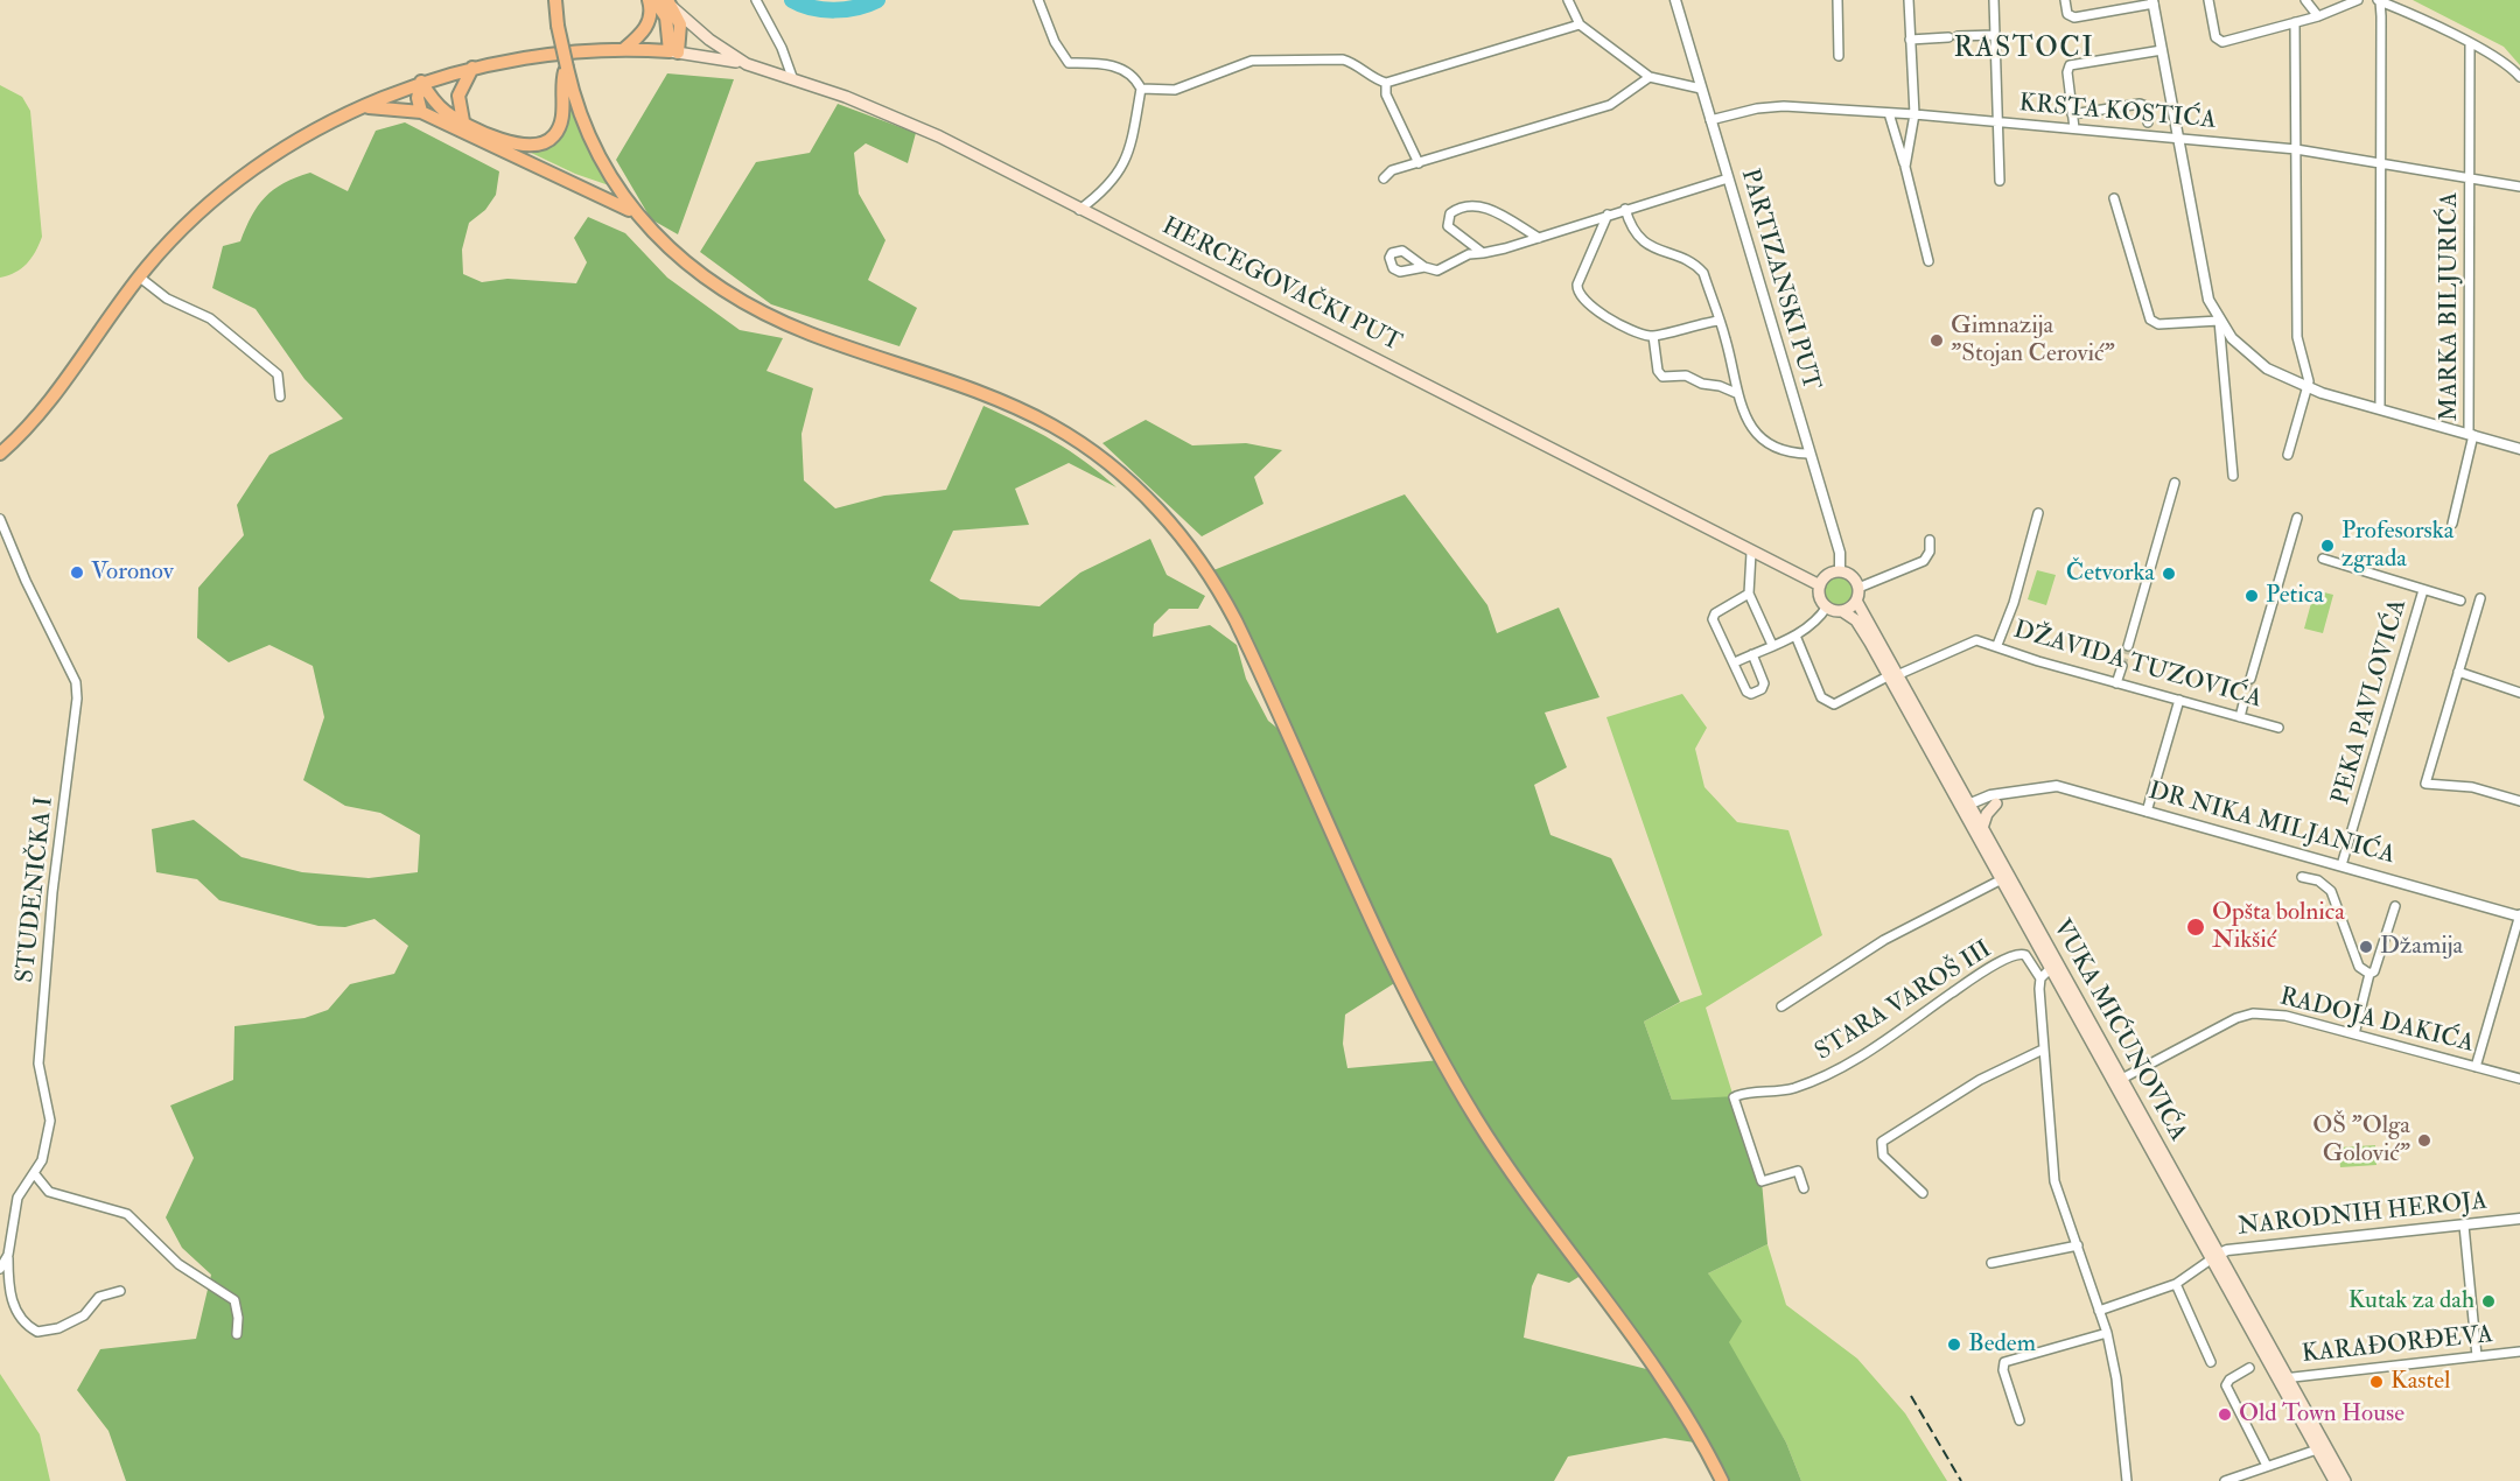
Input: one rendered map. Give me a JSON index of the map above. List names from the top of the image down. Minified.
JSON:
{"streets":{"main road":["HERCEGOVAČKI PUT","VUKA MIĆUNOVIĆA"],"street":["KRSTA KOSTIĆA","PARTIZANSKI PUT","MARKA BILJURIĆA","DŽAVIDA TUZOVIĆA","PEKA PAVLOVIĆA","DR NIKA MILJANIĆA","STUDENIČKA I","STARA VAROŠ III","RADOJA DAKIĆA","NARODNIH HEROJA","KARAĐORĐEVA"]},"crossings":[["KRSTA KOSTIĆA","PARTIZANSKI PUT"],["KRSTA KOSTIĆA","MARKA BILJURIĆA"],["PARTIZANSKI PUT","HERCEGOVAČKI PUT"],["PARTIZANSKI PUT","VUKA MIĆUNOVIĆA"],["HERCEGOVAČKI PUT","VUKA MIĆUNOVIĆA"],["PEKA PAVLOVIĆA","DR NIKA MILJANIĆA"],["DR NIKA MILJANIĆA","VUKA MIĆUNOVIĆA"],["RADOJA DAKIĆA","VUKA MIĆUNOVIĆA"],["VUKA MIĆUNOVIĆA","NARODNIH HEROJA"],["VUKA MIĆUNOVIĆA","KARAĐORĐEVA"]],"districts":["RASTOCI"],"places":["Gimnazija \"Stojan Cerović\"","Profesorska zgrada","Voronov","Četvorka","Petica","Opšta bolnica Nikšić","Džamija","OŠ \"Olga Golović\"","Kutak za dah","Bedem","Kastel","Old Town House"]}
